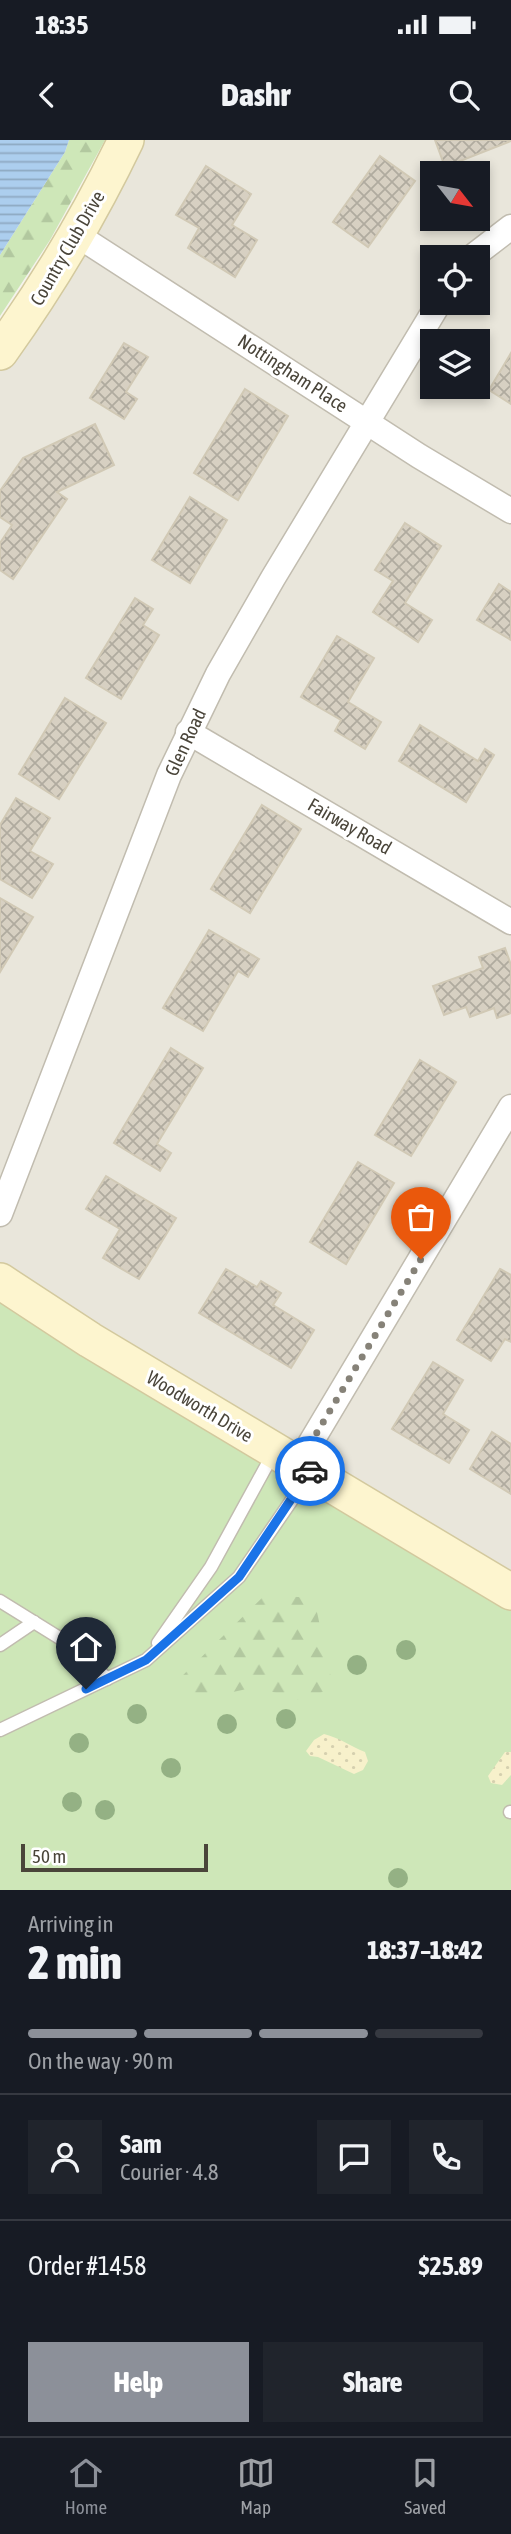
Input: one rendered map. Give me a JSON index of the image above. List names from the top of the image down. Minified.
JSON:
{"streets":{"street":["Country Club Drive","Nottingham Place","Glen Road","Fairway Road","Woodworth Drive"]},"crossings":[["Country Club Drive","Nottingham Place"],["Nottingham Place","Glen Road"],["Glen Road","Fairway Road"]],"scale_bar":"50 m","north":"bottom right","page":{"status":"18:35","header":"Dashr","scale":"50 m","heading":["2 min","Arriving in","18:37–18:42"],"panel":["Sam","Courier · 4.8","Order #1458","$25.89"],"bar":"On the way · 90 m","buttons":["Help","Share"],"tabs":["Home","Map","Saved"]}}
